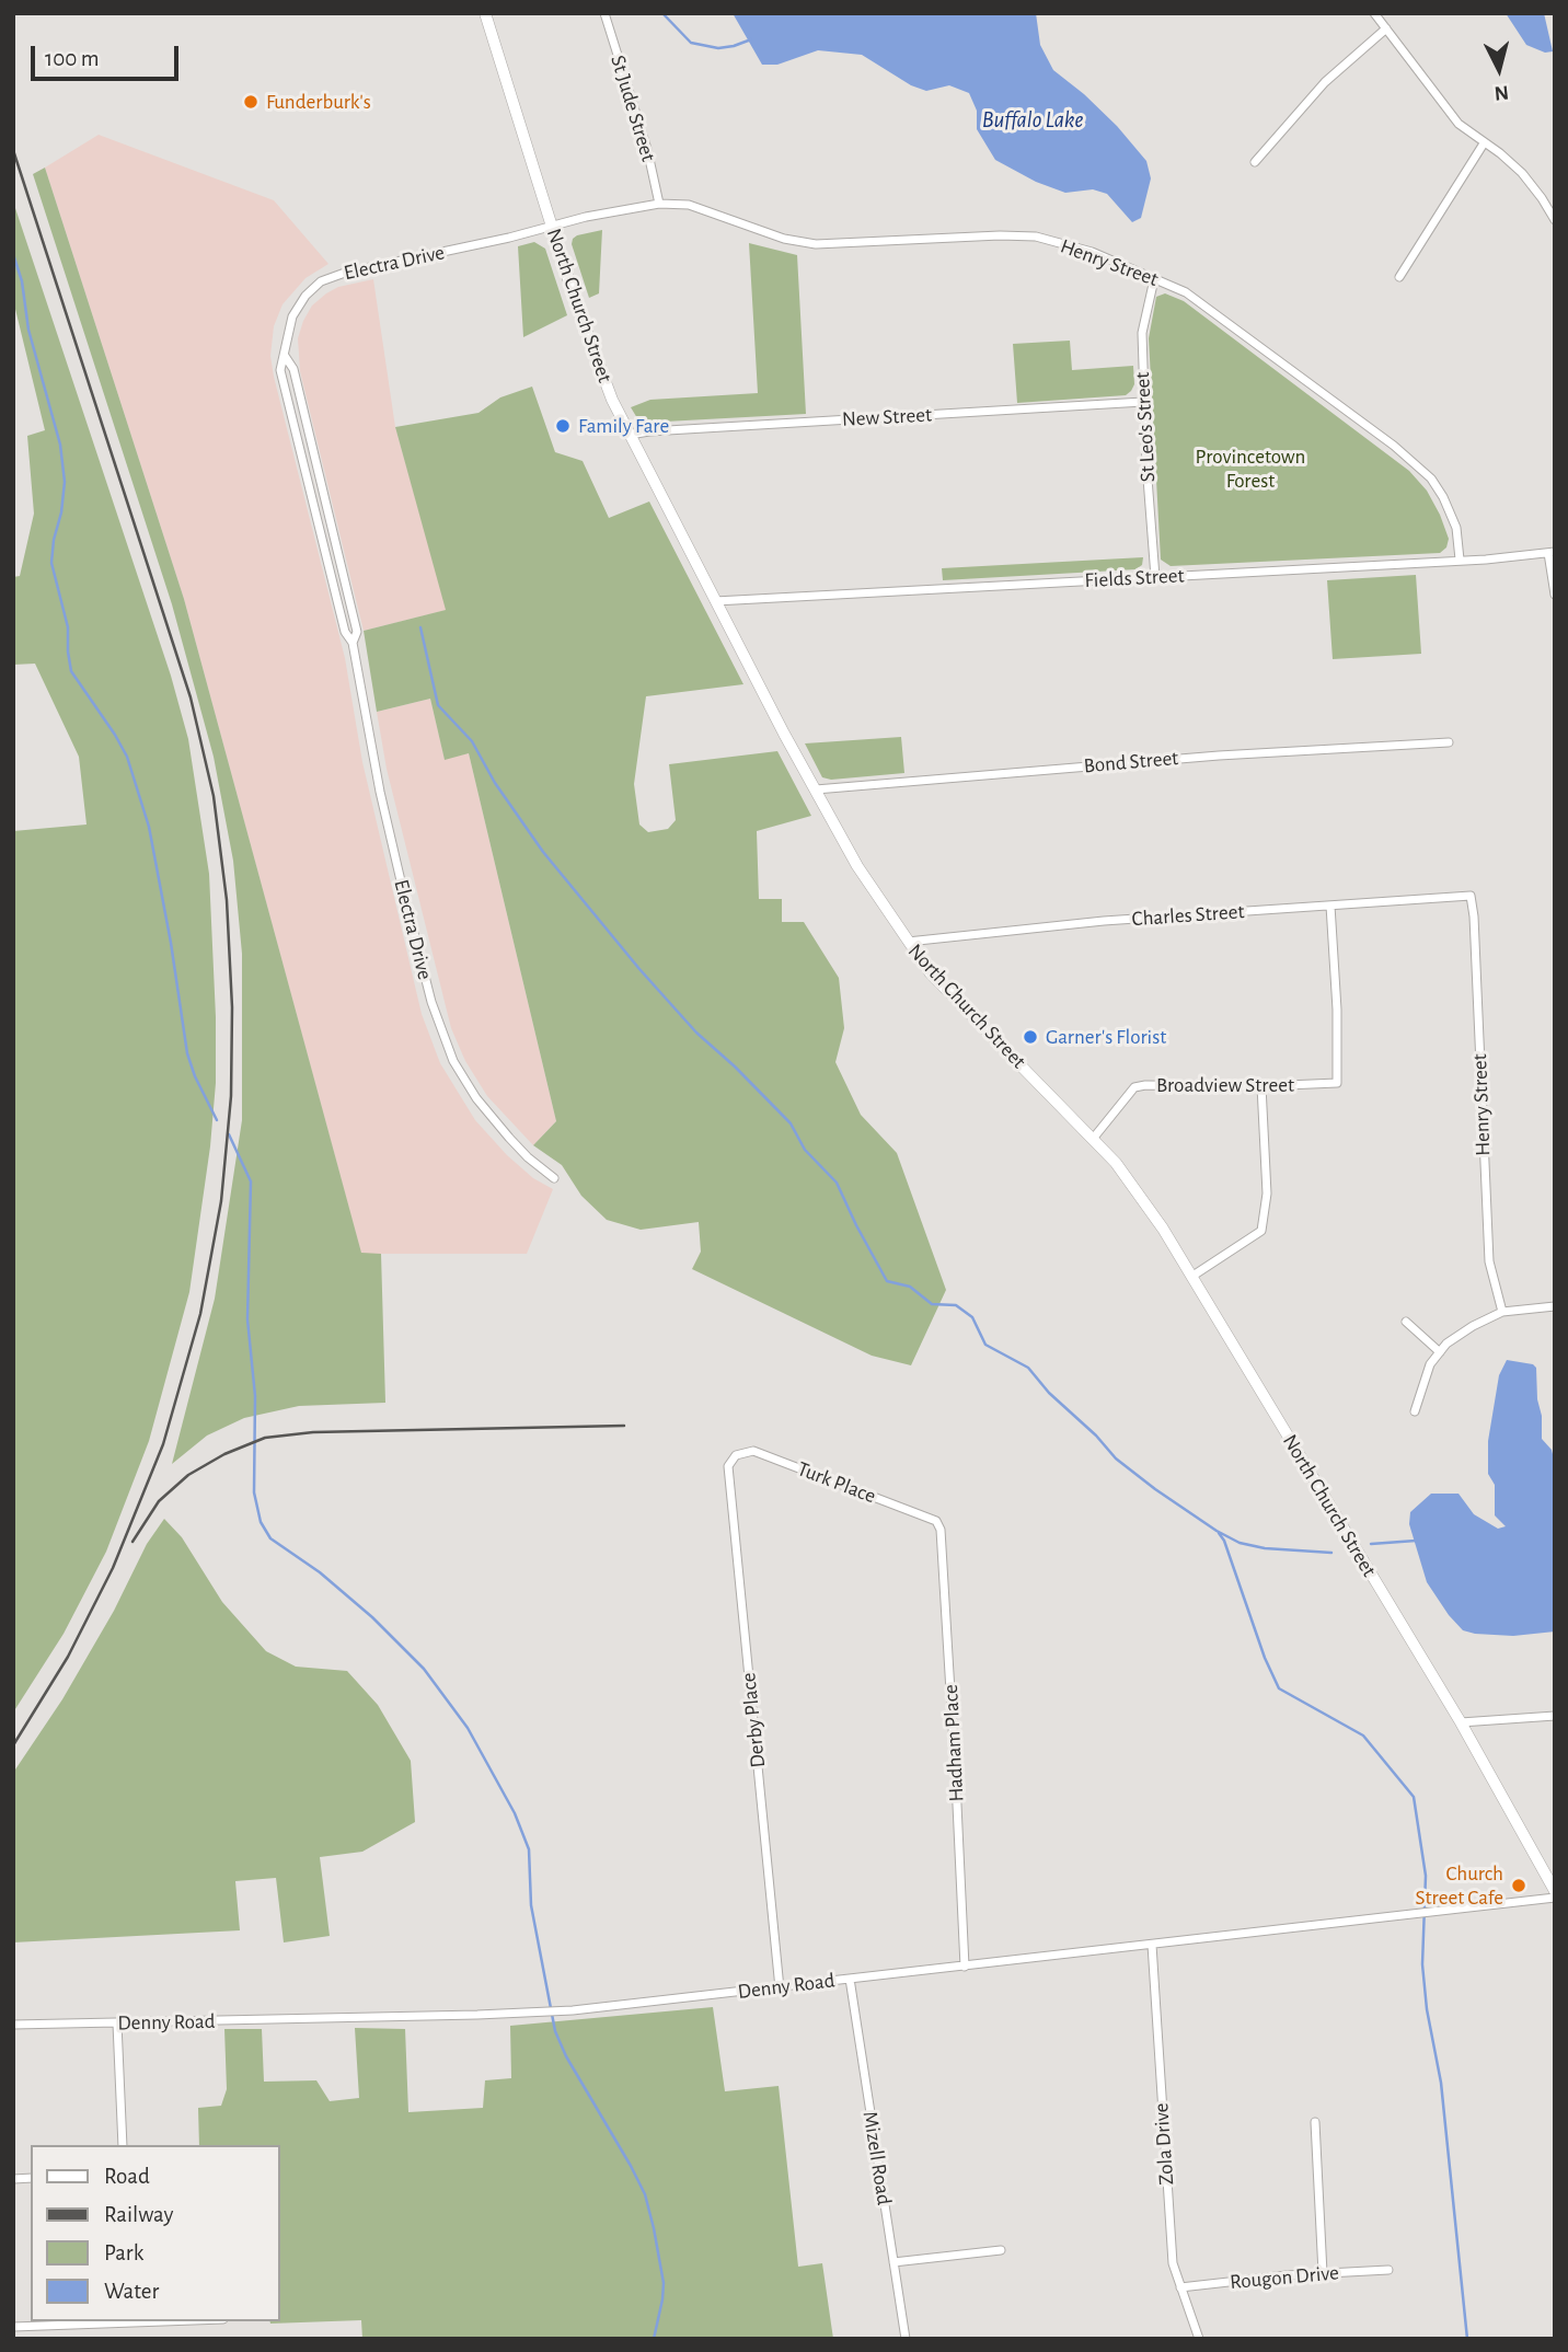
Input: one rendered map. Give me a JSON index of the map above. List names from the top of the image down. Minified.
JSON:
{"streets":{"main road":["North Church Street"],"street":["St Jude Street","Electra Drive","Henry Street","New Street","St Leo's Street","Fields Street","Bond Street","Charles Street","Broadview Street","Turk Place","Derby Place","Hadham Place","Denny Road","Zola Drive","Mizell Road","Rougon Drive"]},"crossings":[["St Jude Street","Henry Street"],["Electra Drive","Henry Street"],["Electra Drive","North Church Street"],["Henry Street","North Church Street"],["Henry Street","St Leo's Street"],["Henry Street","Fields Street"],["Henry Street","Charles Street"],["North Church Street","New Street"],["North Church Street","Fields Street"],["North Church Street","Bond Street"],["North Church Street","Charles Street"],["North Church Street","Broadview Street"],["New Street","St Leo's Street"],["St Leo's Street","Fields Street"],["Charles Street","Broadview Street"],["Turk Place","Derby Place"],["Turk Place","Hadham Place"],["Derby Place","Denny Road"],["Hadham Place","Denny Road"],["Denny Road","Zola Drive"],["Denny Road","Mizell Road"],["Zola Drive","Rougon Drive"]],"water":["Buffalo Lake"],"parks":["Provincetown Forest"],"places":["Funderburk's","Family Fare","Garner's Florist","Church Street Cafe"],"legend":["Road","Railway","Park","Water"],"scale_bar":"100 m","north":"bottom"}
